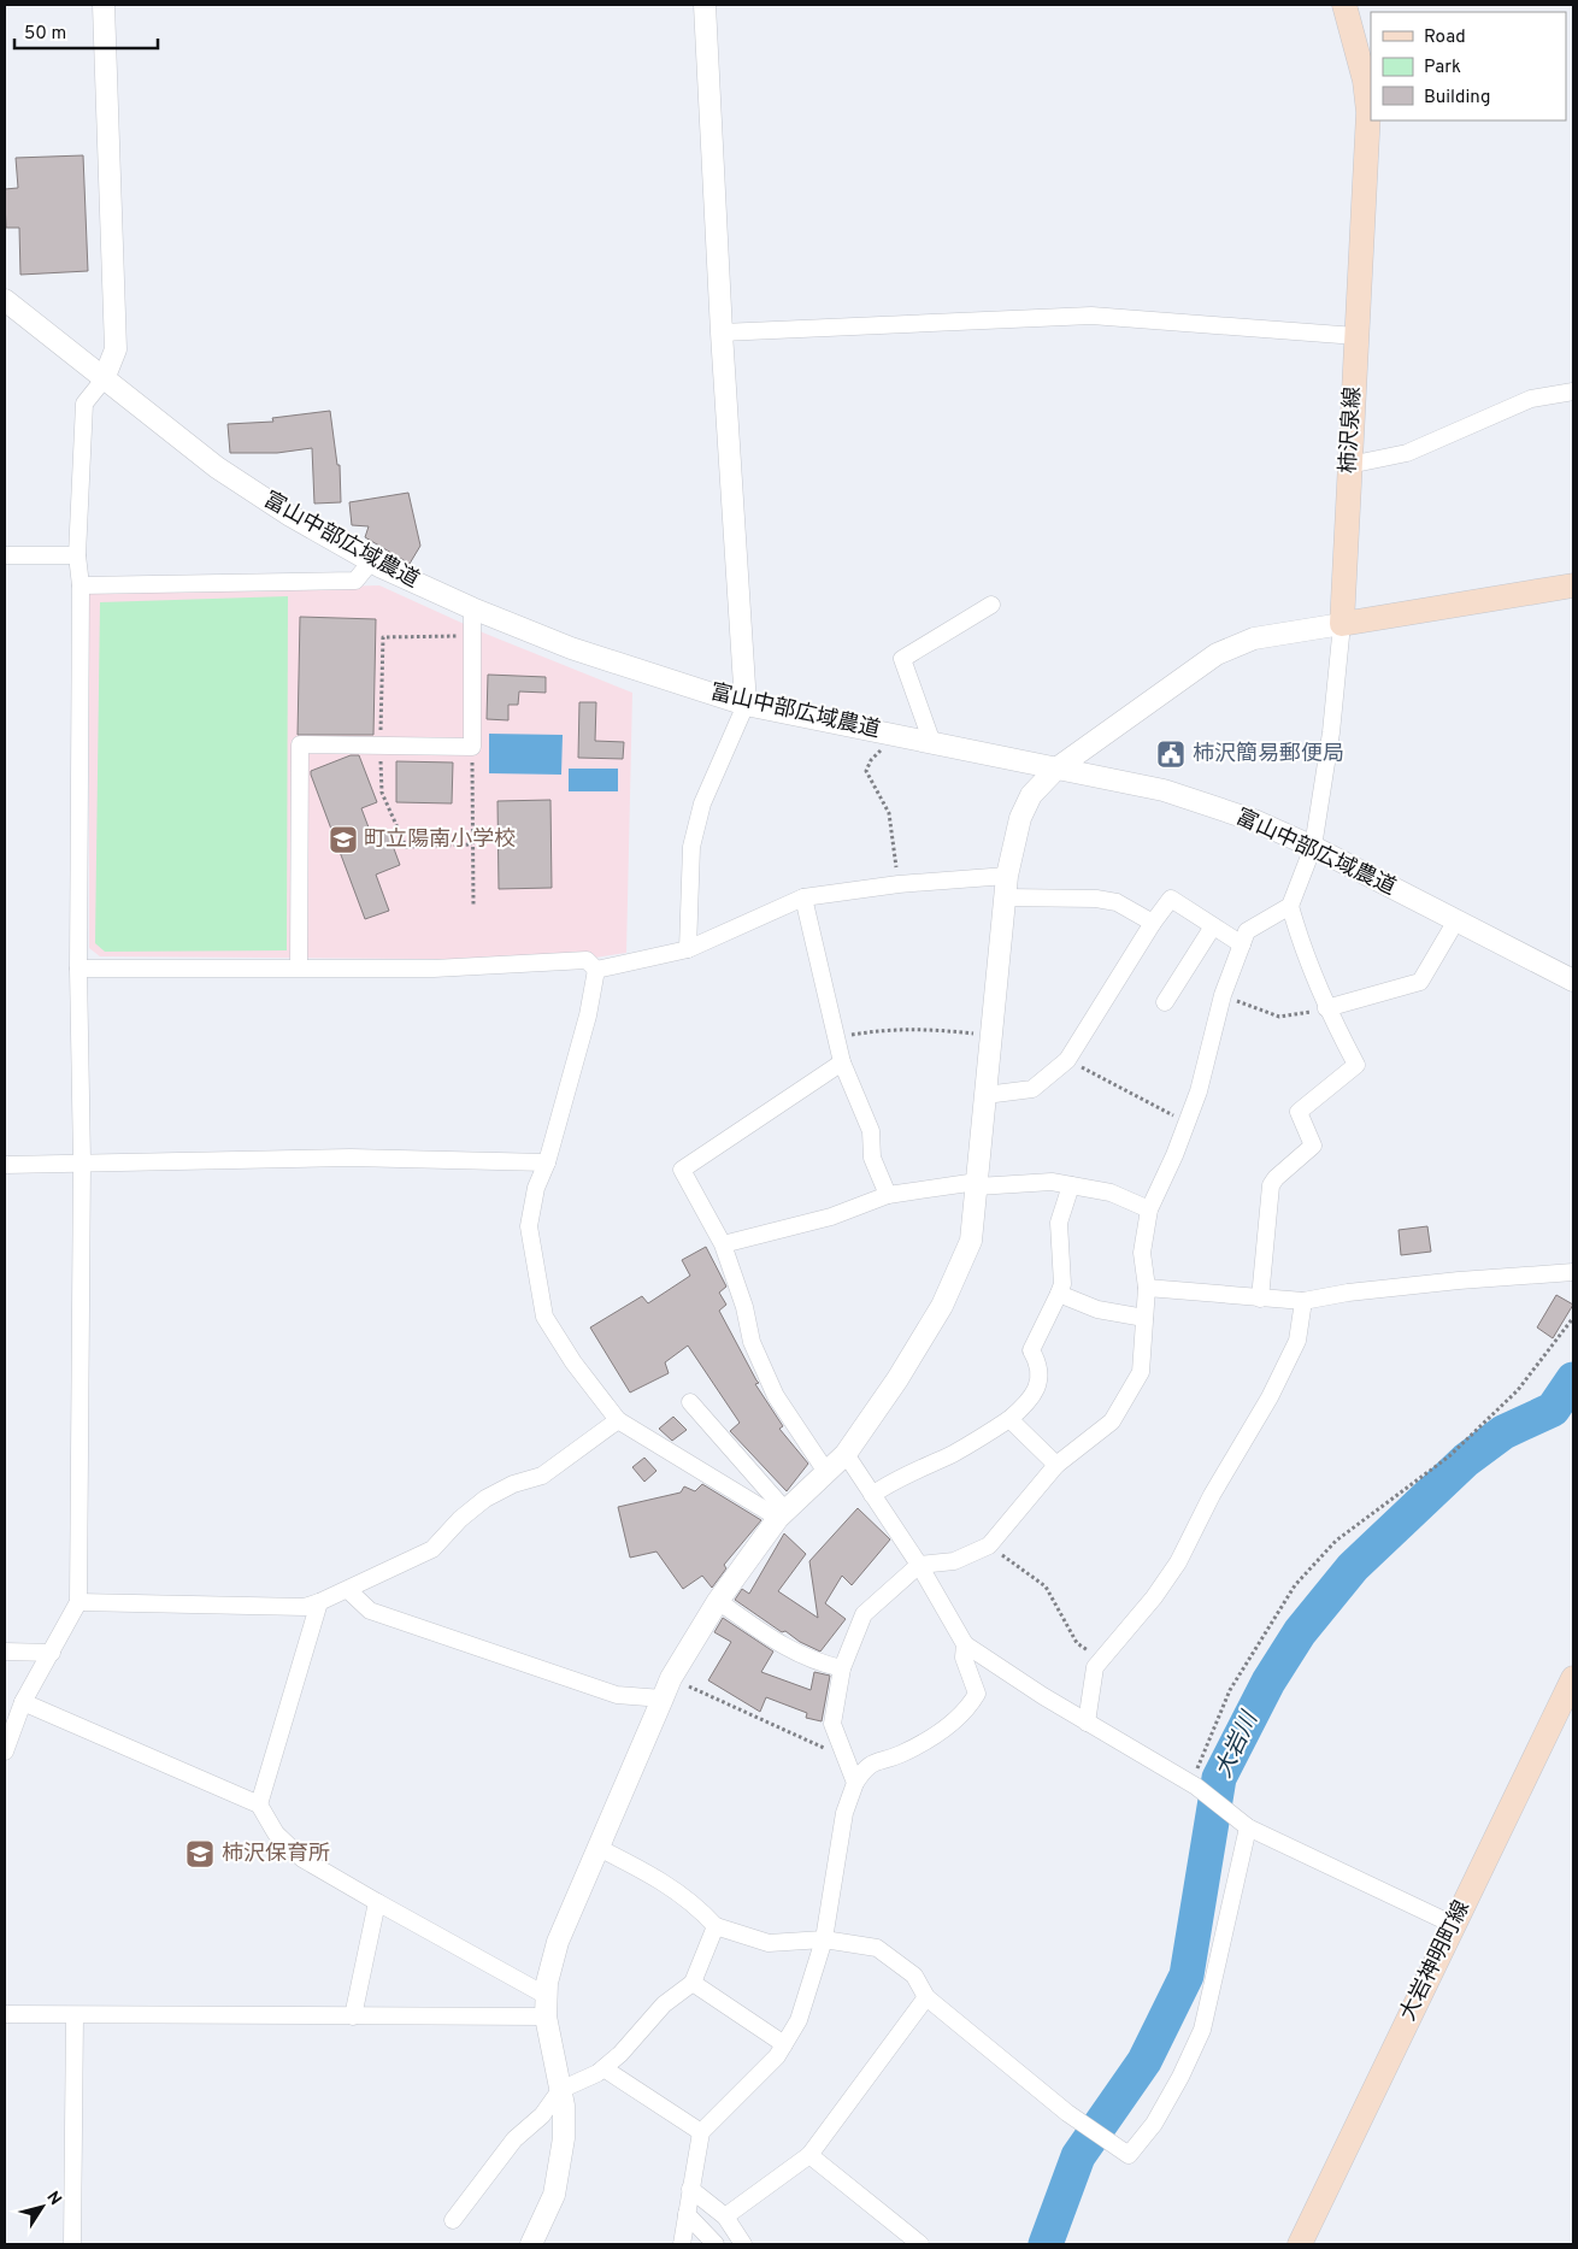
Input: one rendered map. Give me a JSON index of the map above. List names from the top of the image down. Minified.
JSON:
{"streets":{"main road":["柿沢泉線","大岩神明町線"],"street":["富山中部広域農道"]},"water":["大岩川"],"places":{"public building":["柿沢簡易郵便局"],"school or university":["町立陽南小学校","柿沢保育所"]},"legend":["Road","Park","Building"],"scale_bar":"50 m","north":"top right"}
